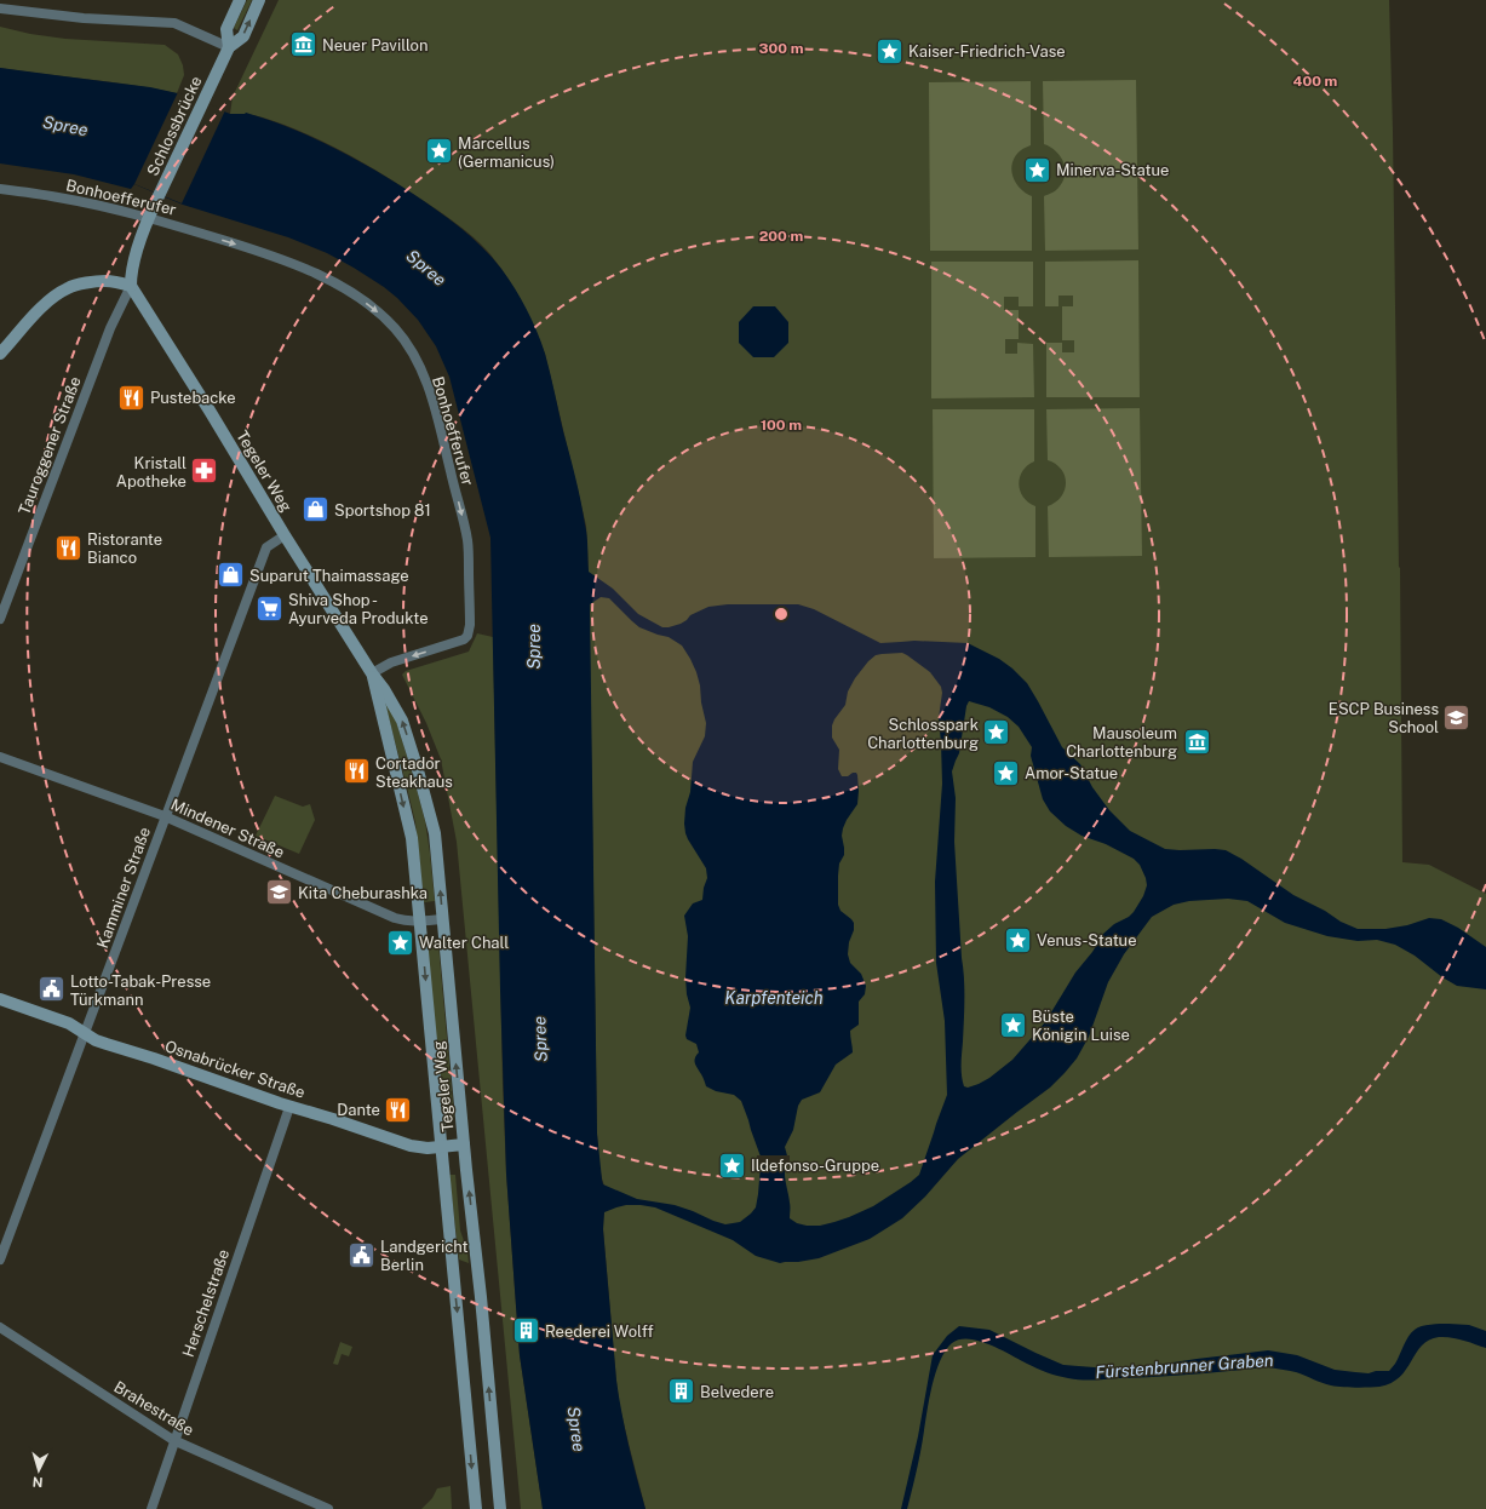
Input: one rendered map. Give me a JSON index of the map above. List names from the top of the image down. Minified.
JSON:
{"streets":{"main road":["Schlossbrücke","Tegeler Weg","Osnabrücker Straße"],"street":["Bonhoefferufer","Tauroggener Straße","Mindener Straße","Kamminer Straße","Herschelstraße","Brahestraße"]},"crossings":[["Schlossbrücke","Bonhoefferufer"],["Schlossbrücke","Tauroggener Straße"],["Schlossbrücke","Tegeler Weg"],["Bonhoefferufer","Tegeler Weg"],["Tauroggener Straße","Tegeler Weg"],["Tegeler Weg","Mindener Straße"],["Tegeler Weg","Kamminer Straße"],["Tegeler Weg","Osnabrücker Straße"],["Mindener Straße","Kamminer Straße"],["Kamminer Straße","Osnabrücker Straße"],["Osnabrücker Straße","Herschelstraße"],["Herschelstraße","Brahestraße"]],"water":["Spree","Karpfenteich","Fürstenbrunner Graben"],"places":{"museum":["Neuer Pavillon","Mausoleum Charlottenburg"],"place":["Kaiser-Friedrich-Vase","Marcellus (Germanicus)","Minerva-Statue","Schlosspark Charlottenburg","Amor-Statue","Venus-Statue","Walter Chall","Büste Königin Luise","Ildefonso-Gruppe"],"restaurant":["Pustebacke","Ristorante Bianco","Cortador Steakhaus","Dante"],"pharmacy":["Kristall Apotheke"],"shop":["Sportshop 81","Suparut Thaimassage"],"supermarket":["Shiva Shop - Ayurveda Produkte"],"school or university":["ESCP Business School","Kita Cheburashka"],"public building":["Lotto-Tabak-Presse Türkmann","Landgericht Berlin"],"building":["Reederei Wolff","Belvedere"]},"north":"bottom","rings":["300 m","400 m","200 m","100 m"]}
